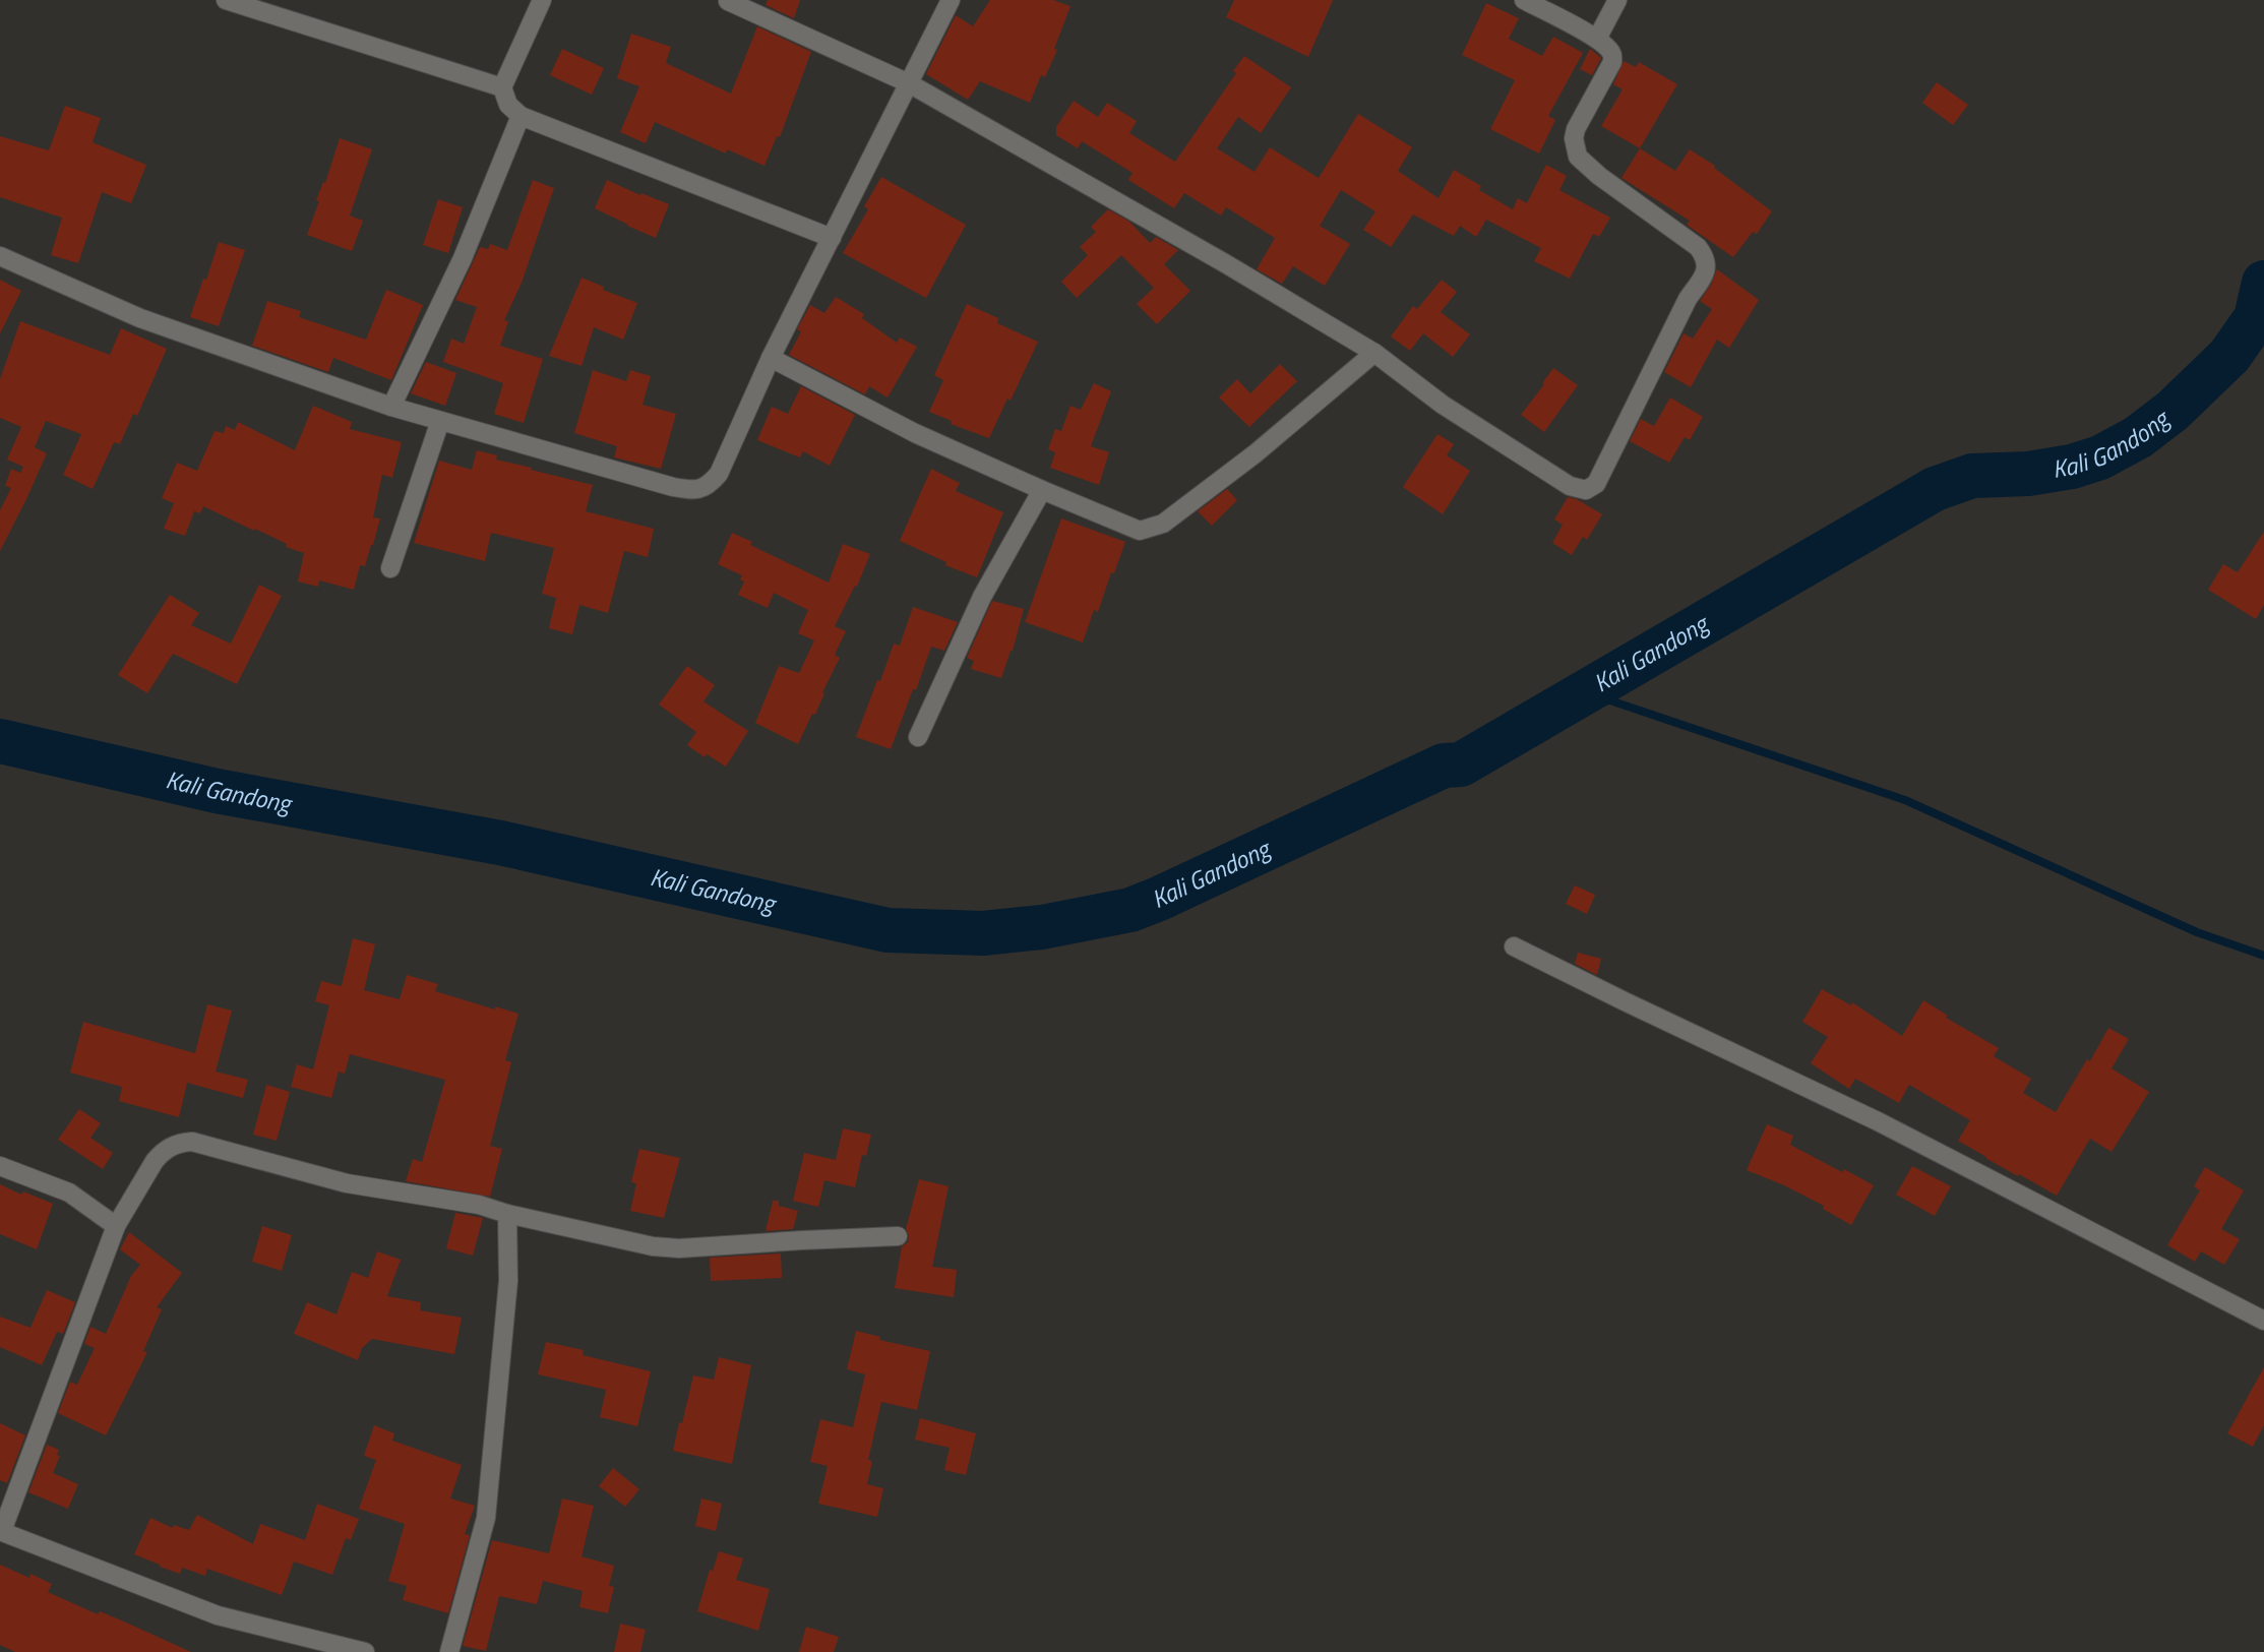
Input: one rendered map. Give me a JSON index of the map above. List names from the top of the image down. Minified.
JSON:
{"water":["Kali Gandong"]}
